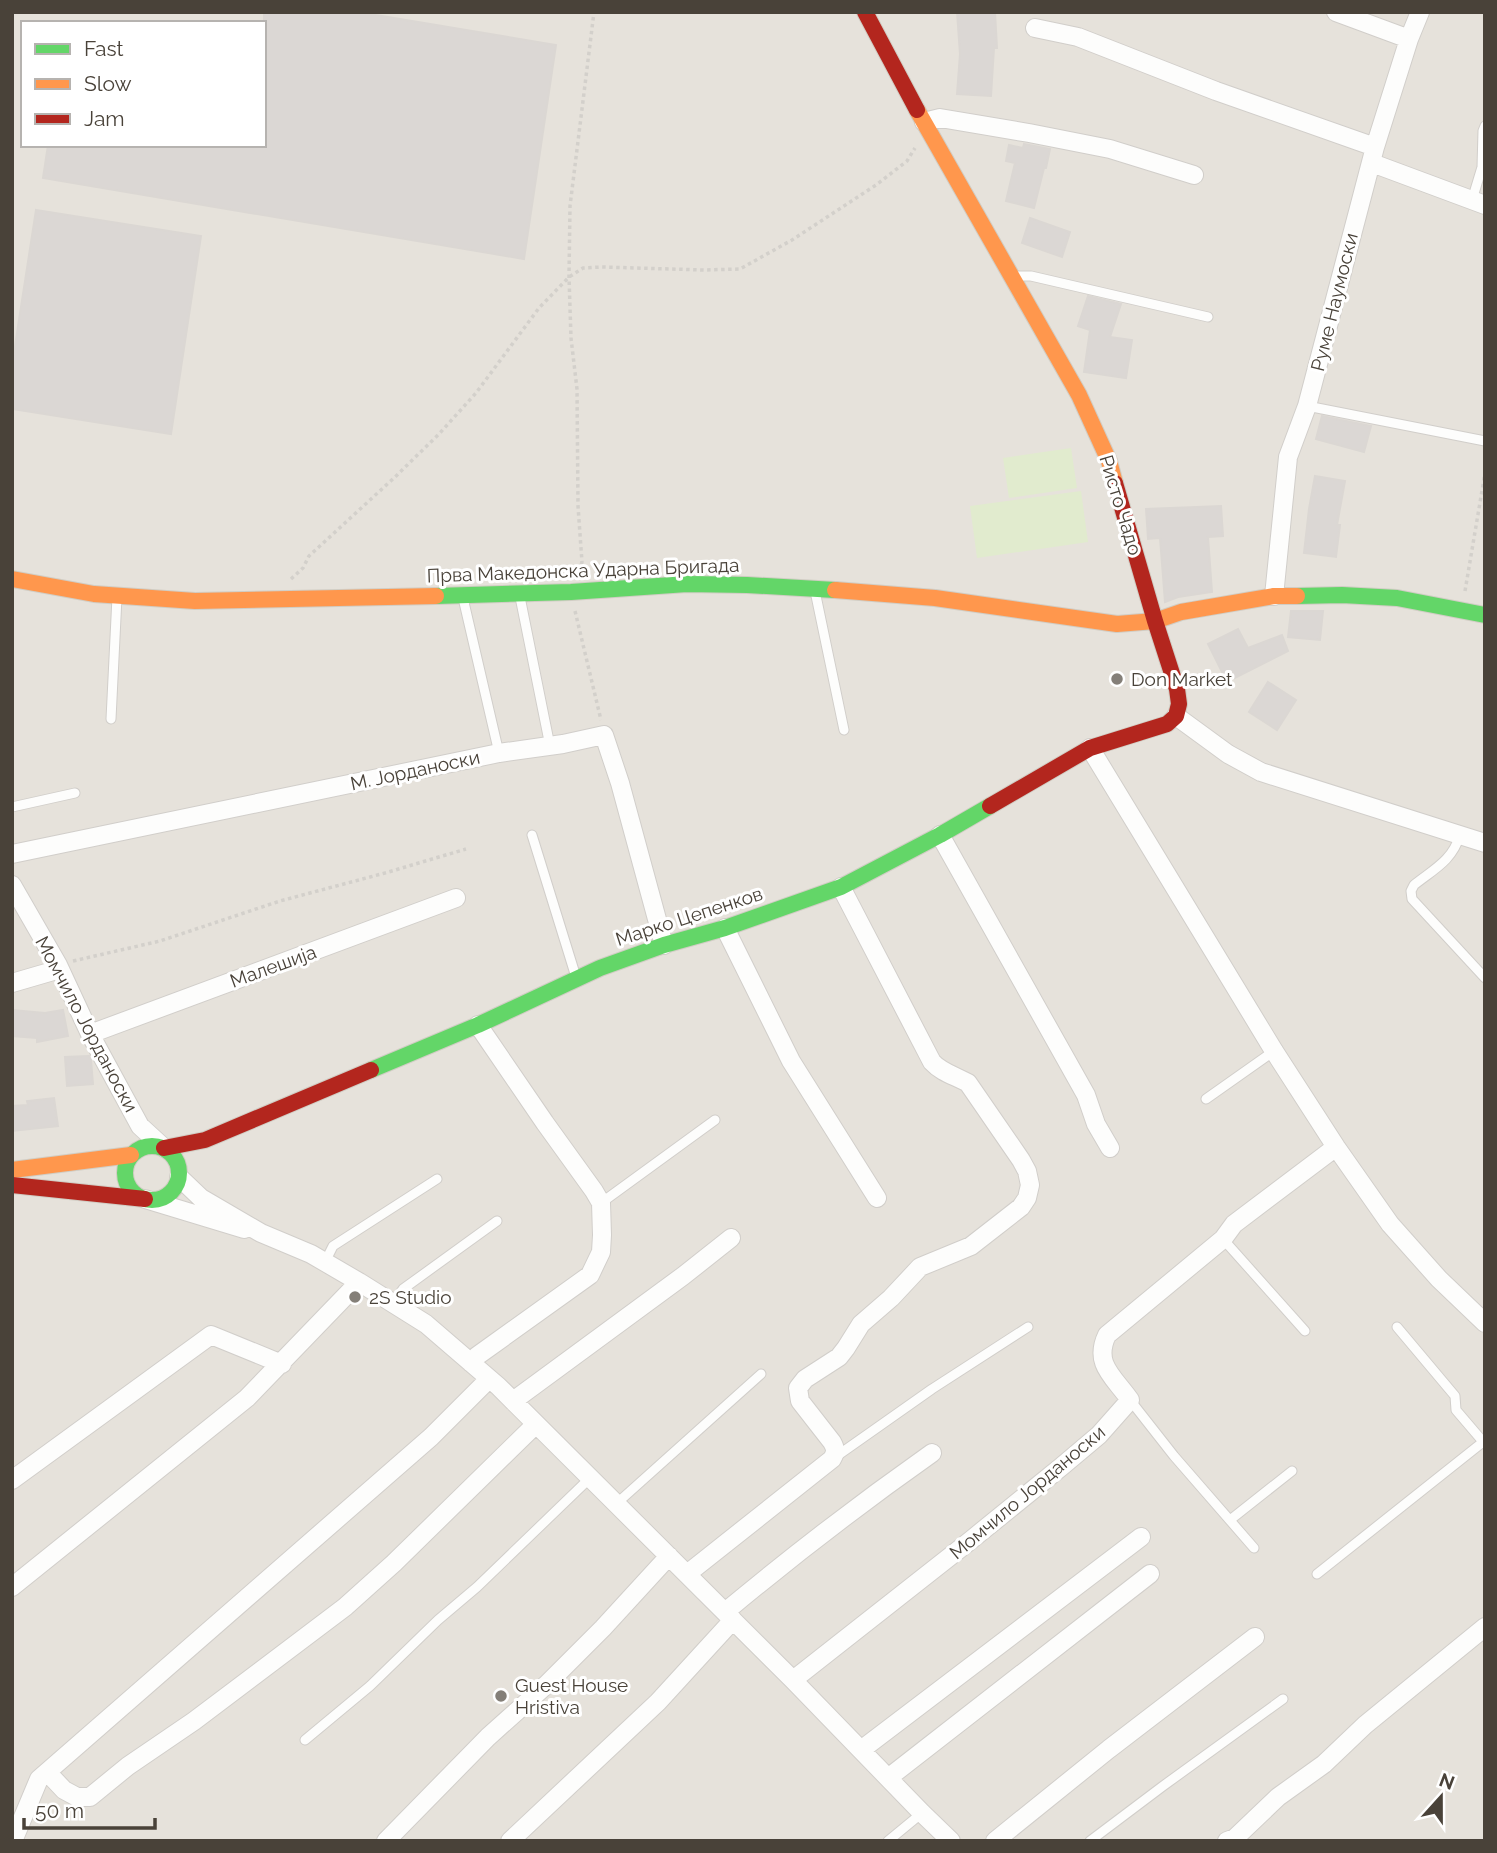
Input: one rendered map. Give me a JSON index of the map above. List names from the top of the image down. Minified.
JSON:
{"streets":{"street":["Руме Наумоски","Ристо Чадо","Прва Македонска Ударна Бригада","М. Јорданоски","Марко Цепенков","Малешија","Момчило Јорданоски"]},"crossings":[["Руме Наумоски","Прва Македонска Ударна Бригада"],["Ристо Чадо","Прва Македонска Ударна Бригада"],["Ристо Чадо","Марко Цепенков"],["Малешија","Момчило Јорданоски"]],"places":["Don Market","2S Studio","Guest House Hristiva"],"legend":["Fast","Slow","Jam"],"scale_bar":"50 m","north":"top"}
